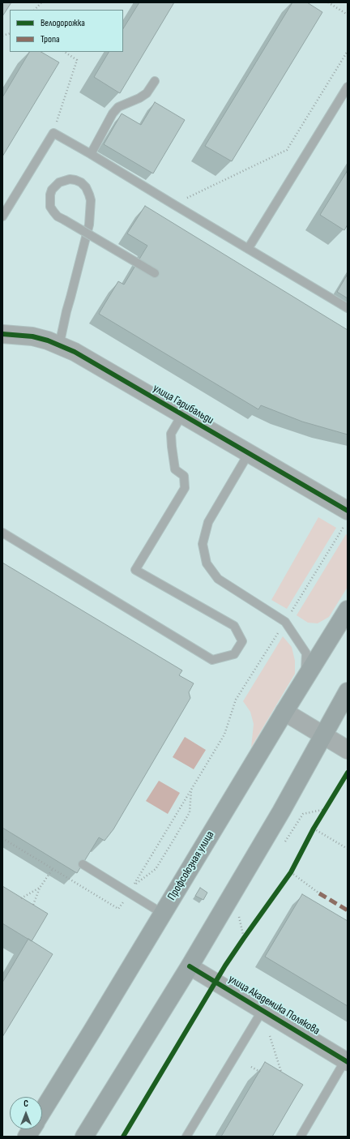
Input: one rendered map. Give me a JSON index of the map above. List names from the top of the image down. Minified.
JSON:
{"streets":{"main road":["Профсоюзная улица"],"street":["улица Гарибальди","улица Академика Полякова"]},"legend":["Велодорожка","Тропа"],"north":"top"}
